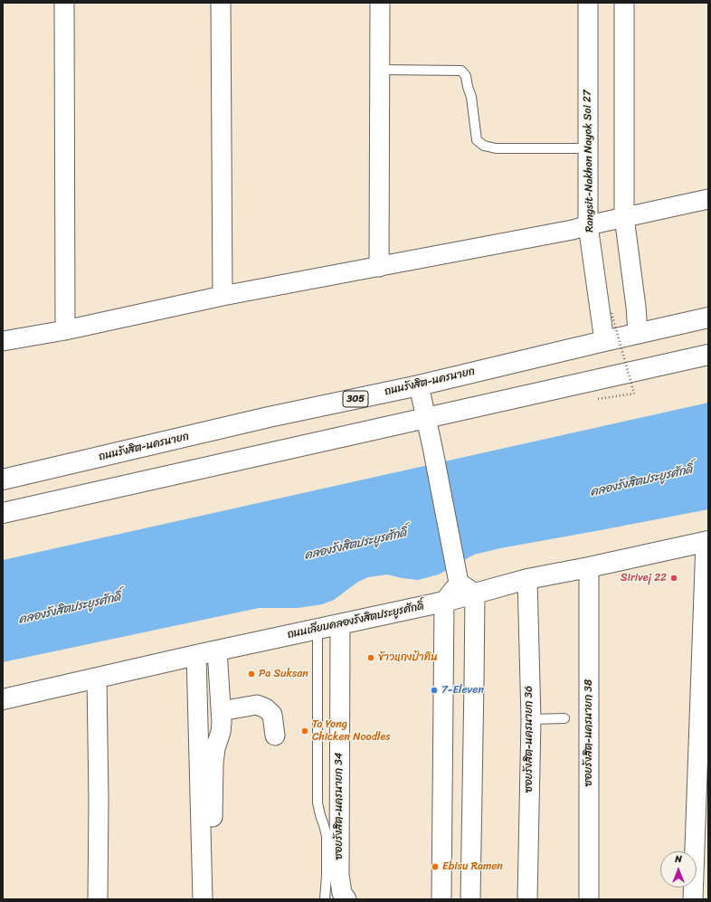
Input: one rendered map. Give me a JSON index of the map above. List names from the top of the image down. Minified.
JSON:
{"streets":{"main road":["ถนนรังสิต-นครนายก","305","ถนนเลียบคลองรังสิตประยูรศักดิ์"],"street":["Rangsit-Nakhon Nayok Soi 27","ซอยรังสิต-นครนายก 38","ซอยรังสิต-นครนายก 36","ซอยรังสิต-นครนายก 34"]},"crossings":[["Rangsit-Nakhon Nayok Soi 27","ถนนรังสิต-นครนายก"],["ถนนเลียบคลองรังสิตประยูรศักดิ์","ซอยรังสิต-นครนายก 38"],["ถนนเลียบคลองรังสิตประยูรศักดิ์","ซอยรังสิต-นครนายก 36"],["ถนนเลียบคลองรังสิตประยูรศักดิ์","ซอยรังสิต-นครนายก 34"]],"water":["คลองรังสิตประยูรศักดิ์"],"places":["Sirivej 22","ข้าวแกงป้าทิน","Pa Suksan","7-Eleven","Ta Yong Chicken Noodles","Ebisu Ramen"],"north":"top"}
